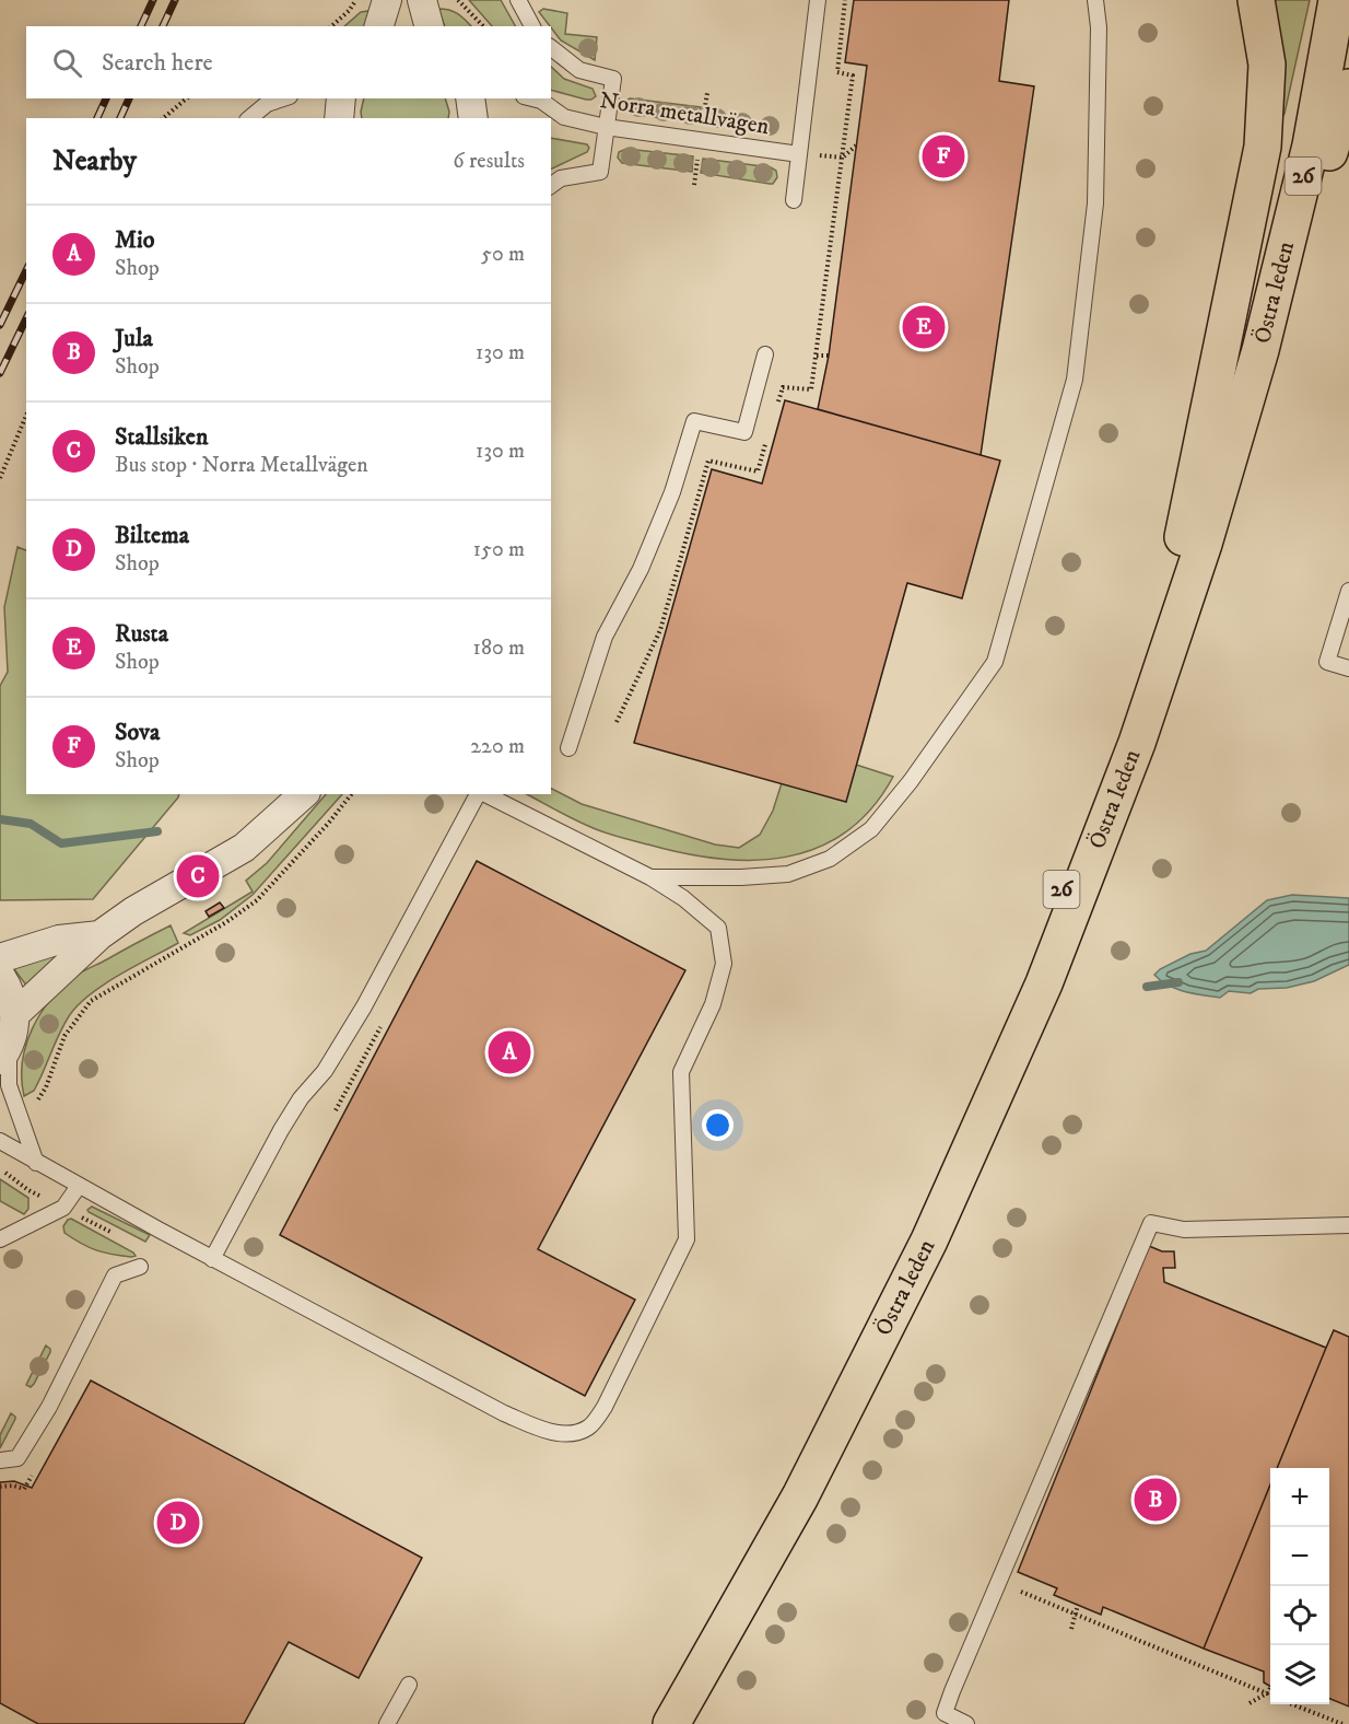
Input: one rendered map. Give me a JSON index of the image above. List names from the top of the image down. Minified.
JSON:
{"streets":{"highway":["26","Östra leden"],"lane":["Norra metallvägen"]},"page":{"search":"Search here","heading":["Nearby","6 results"],"pins":["F","E","C","A","B","D"],"list":[{"mark":"A","name":"Mio","note":"Shop","value":"50 m"},{"mark":"B","name":"Jula","note":"Shop","value":"130 m"},{"mark":"C","name":"Stallsiken","note":"Bus stop · Norra Metallvägen","value":"130 m"},{"mark":"D","name":"Biltema","note":"Shop","value":"150 m"},{"mark":"E","name":"Rusta","note":"Shop","value":"180 m"},{"mark":"F","name":"Sova","note":"Shop","value":"220 m"}],"map_buttons":["+","−"]}}
